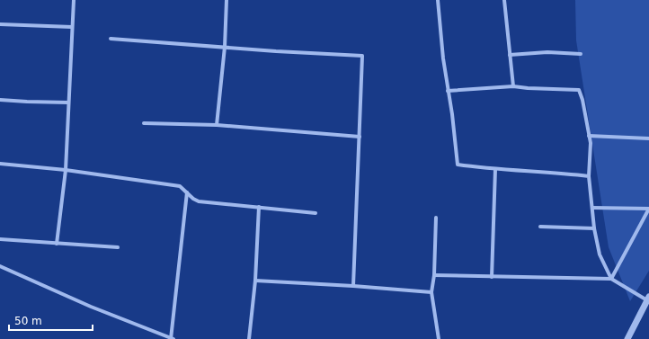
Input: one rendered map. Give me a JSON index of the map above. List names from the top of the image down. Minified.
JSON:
{"scale_bar":"50 m"}
